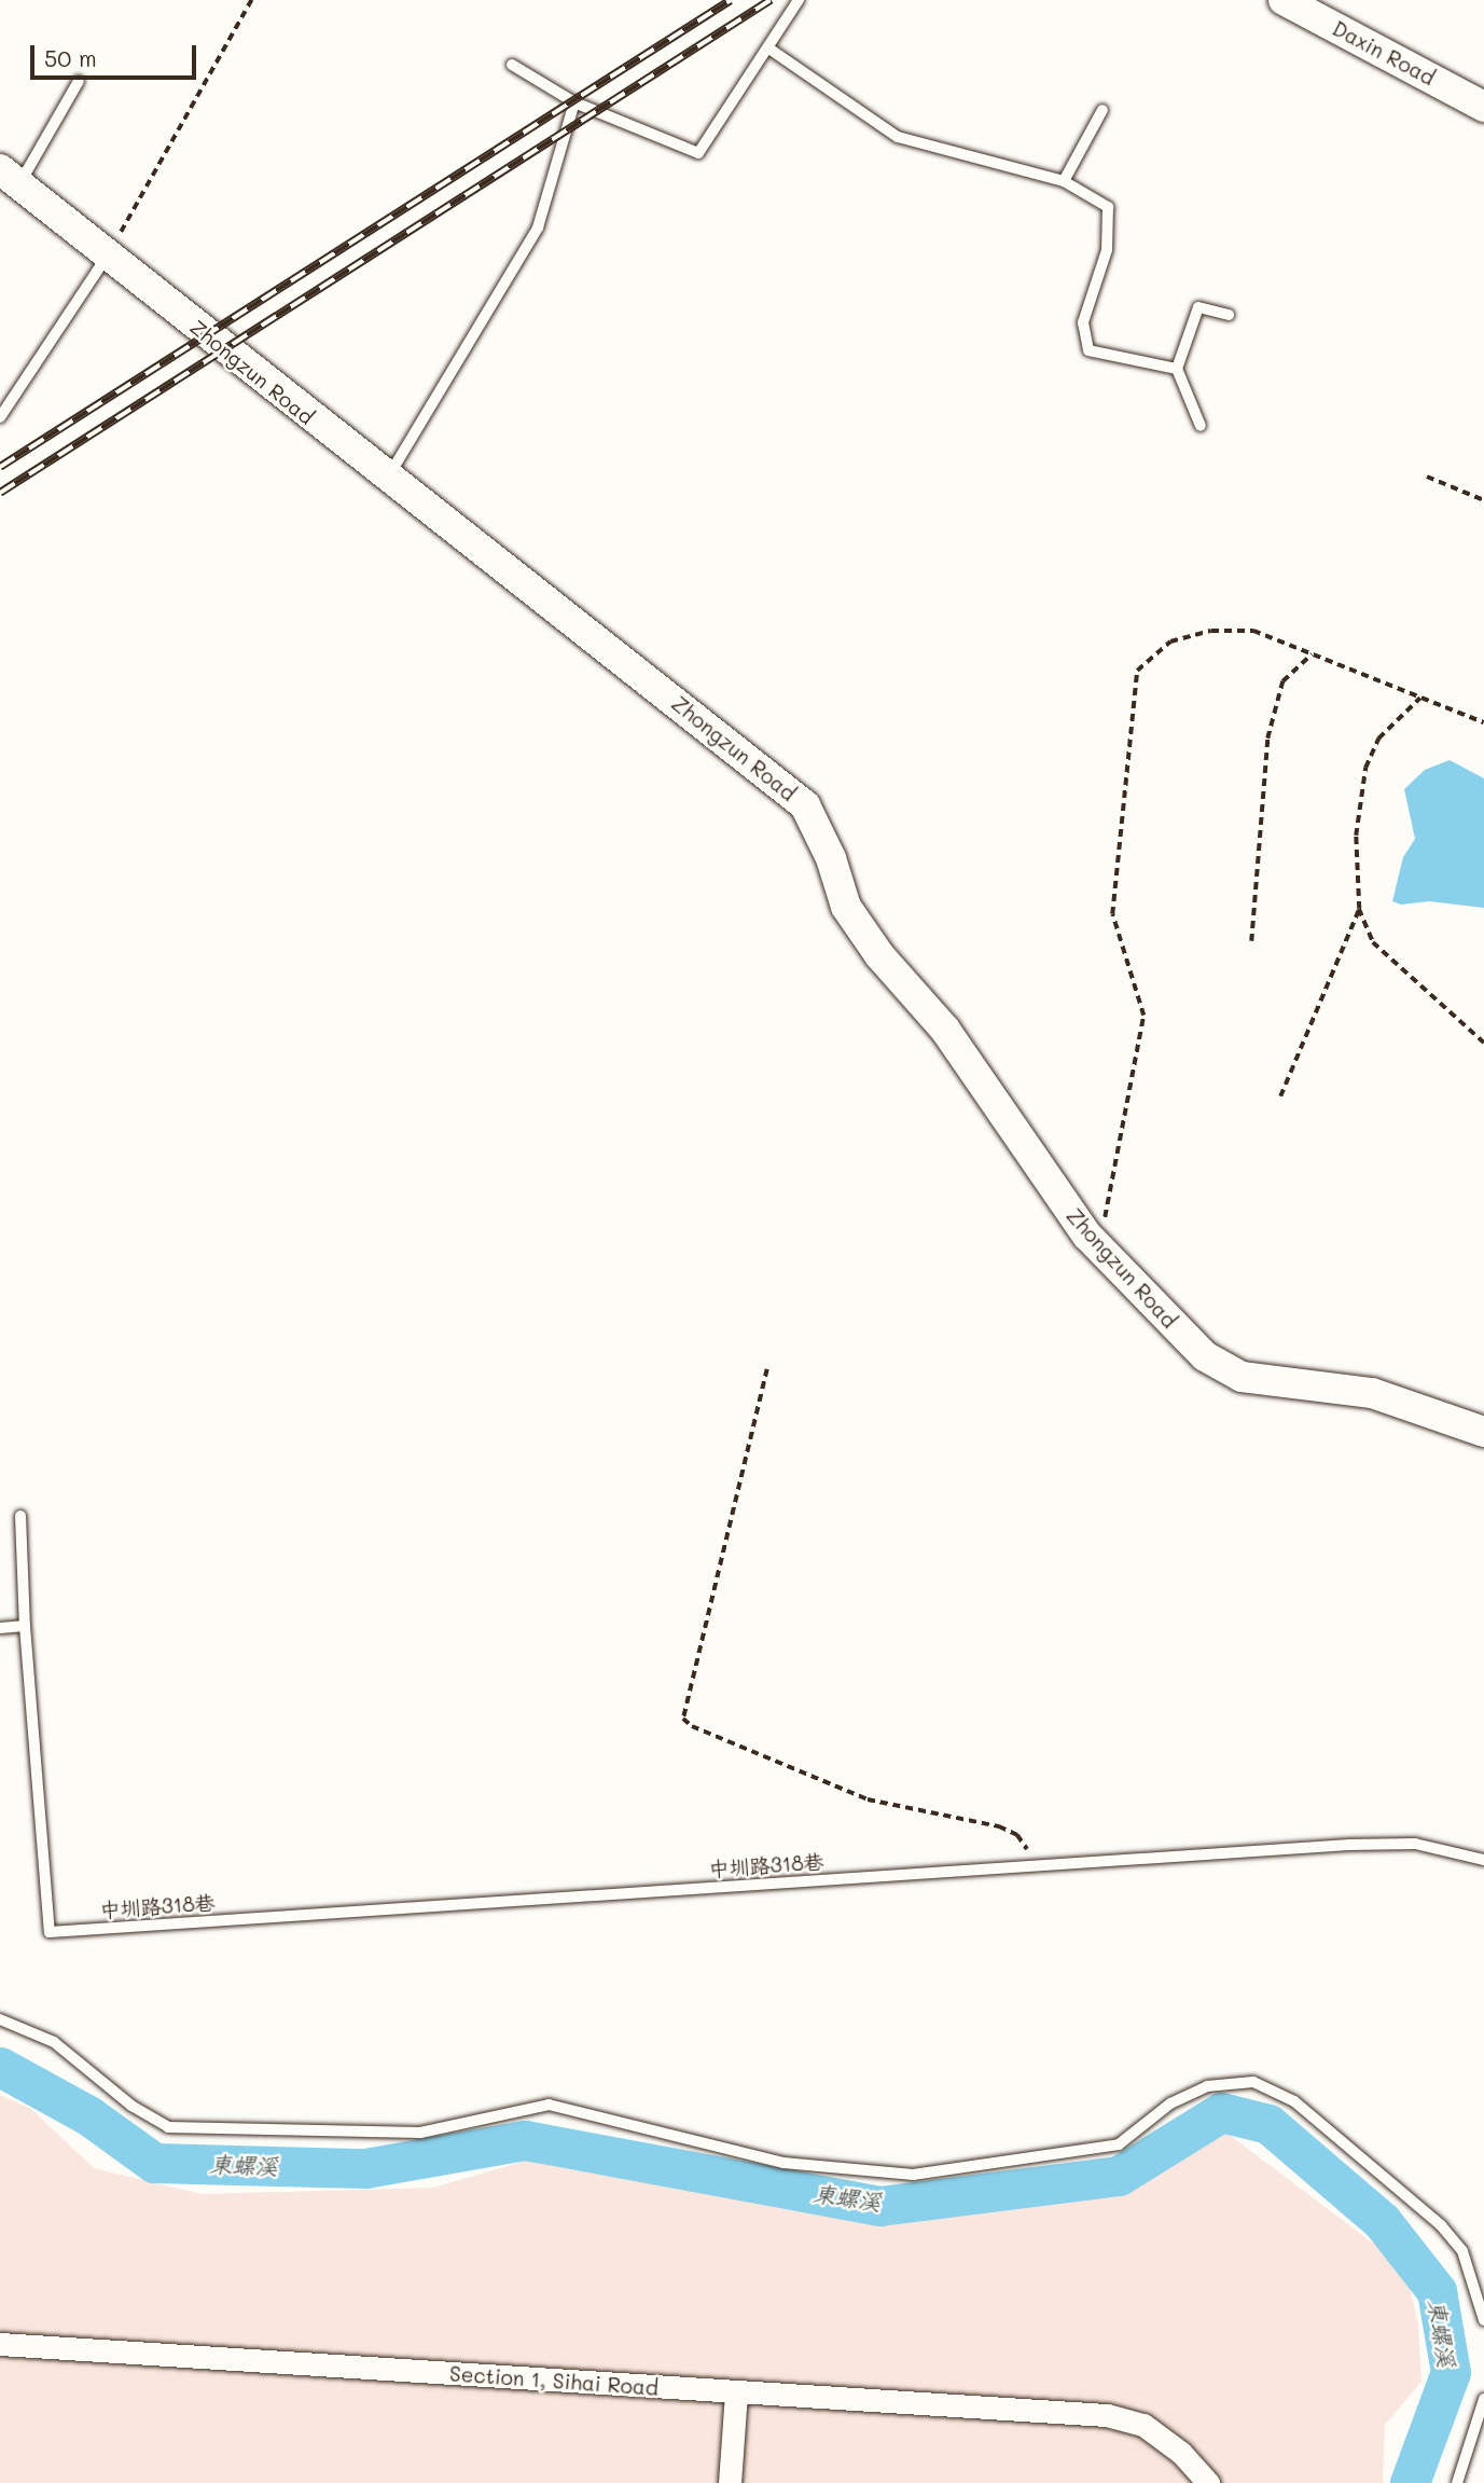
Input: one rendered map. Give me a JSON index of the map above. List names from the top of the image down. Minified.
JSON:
{"streets":{"street":["Daxin Road","Zhongzun Road","Section 1, Sihai Road"],"lane":["中圳路318巷"]},"water":["東螺溪"],"scale_bar":"50 m"}
